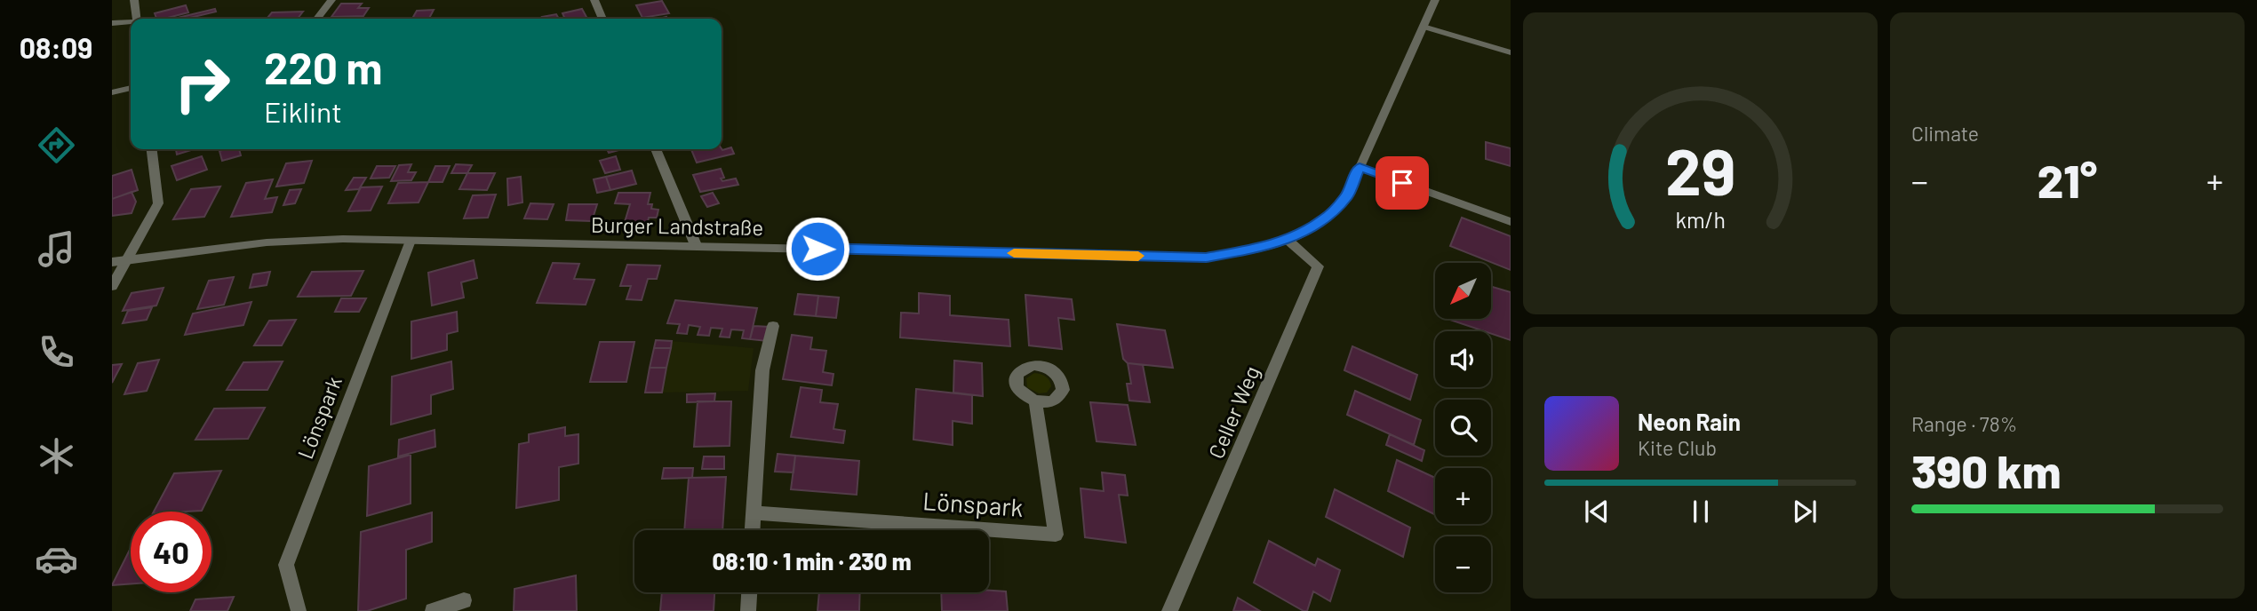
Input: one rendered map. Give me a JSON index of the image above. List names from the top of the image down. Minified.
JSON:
{"streets":{"street":["Burger Landstraße","Celler Weg","Lönspark"]},"crossings":[["Burger Landstraße","Celler Weg"],["Burger Landstraße","Lönspark"]],"north":"bottom left","page":{"tabs":"08:09","tile":["Climate",["Range · 78%","390 km"]],"turn":["220 m","Eiklint"],"heat":["−","21°","+"],"map_buttons":["+","−"],"song":["Neon Rain","Kite Club"],"limit":"40","trip":"08:10 · 1 min · 230 m","gauge":["29","km/h"]}}
